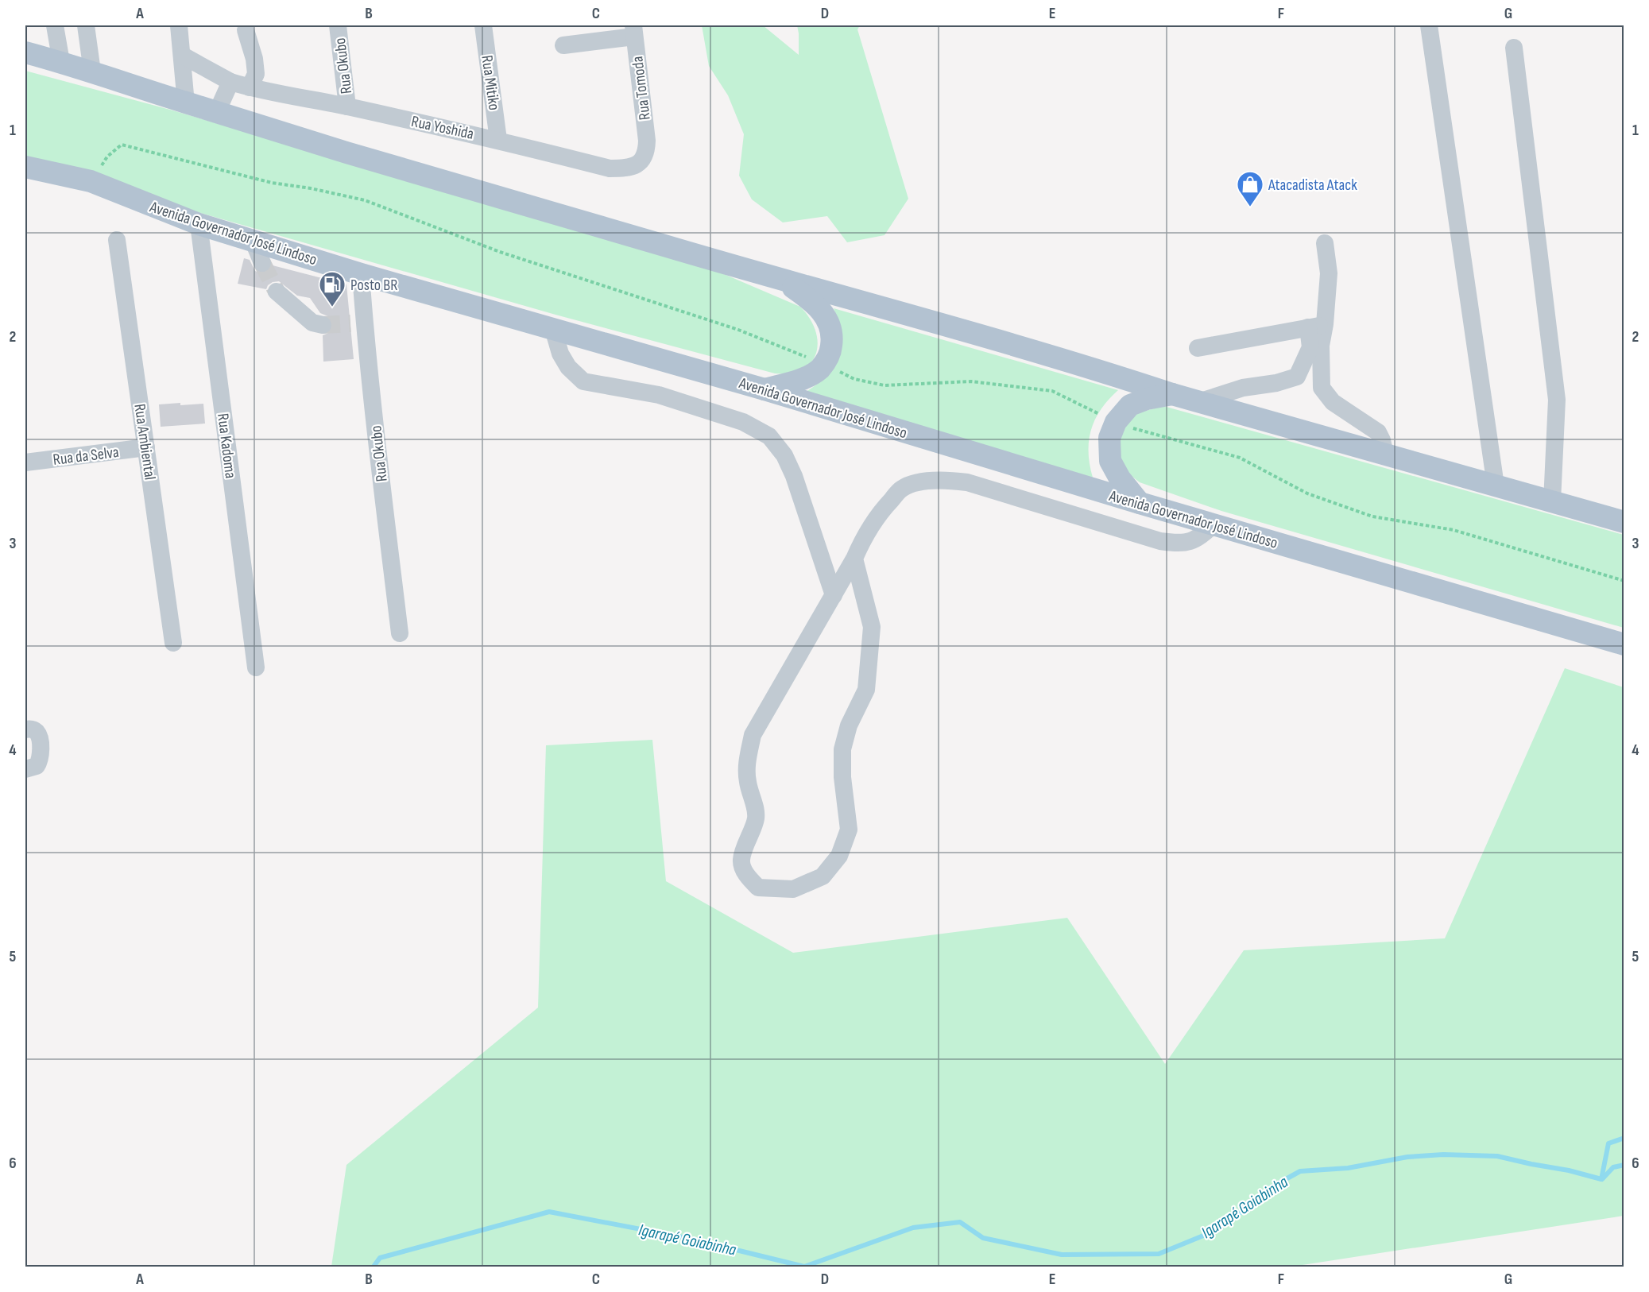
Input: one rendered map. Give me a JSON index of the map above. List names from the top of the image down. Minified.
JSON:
{"streets":{"main road":["Avenida Governador José Lindoso"],"street":["Rua Okubo","Rua Mitiko","Rua Tomoda","Rua Yoshida","Rua Ambiental","Rua Kadoma","Rua da Selva"]},"crossings":[["Rua Okubo","Rua Yoshida"],["Rua Okubo","Avenida Governador José Lindoso"],["Rua Mitiko","Rua Yoshida"],["Rua Tomoda","Rua Yoshida"],["Avenida Governador José Lindoso","Rua Kadoma"],["Rua Ambiental","Rua da Selva"]],"water":["Igarapé Goiabinha"],"places":{"shop":["Atacadista Atack"],"fuel station":["Posto BR"]},"grid":{"columns":["A","B","C","D","E","F","G"],"rows":["1","2","3","4","5","6"]}}
